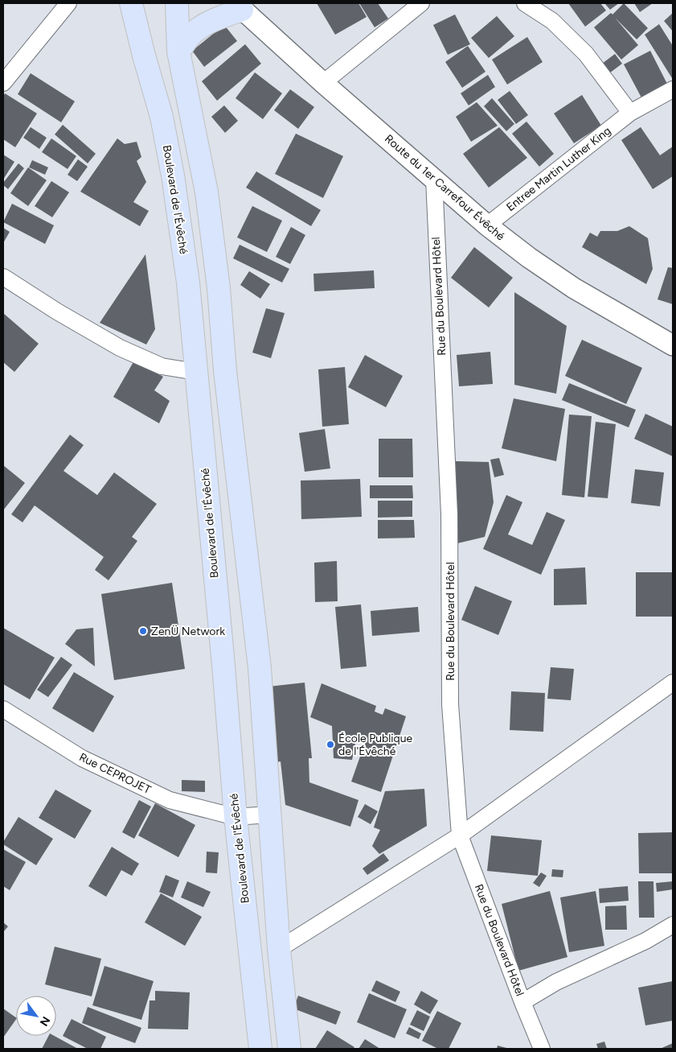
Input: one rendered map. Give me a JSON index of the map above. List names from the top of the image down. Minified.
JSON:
{"streets":{"main road":["Boulevard de l'Évêché"],"street":["Entree Martin Luther King","Route du 1er Carrefour Évêché","Rue du Boulevard Hôtel","Rue CEPROJET"]},"crossings":[["Entree Martin Luther King","Route du 1er Carrefour Évêché"],["Route du 1er Carrefour Évêché","Rue du Boulevard Hôtel"],["Boulevard de l'Évêché","Rue CEPROJET"]],"places":["ZenÜ Network","École Publique de l'Évêché"],"north":"bottom right"}
